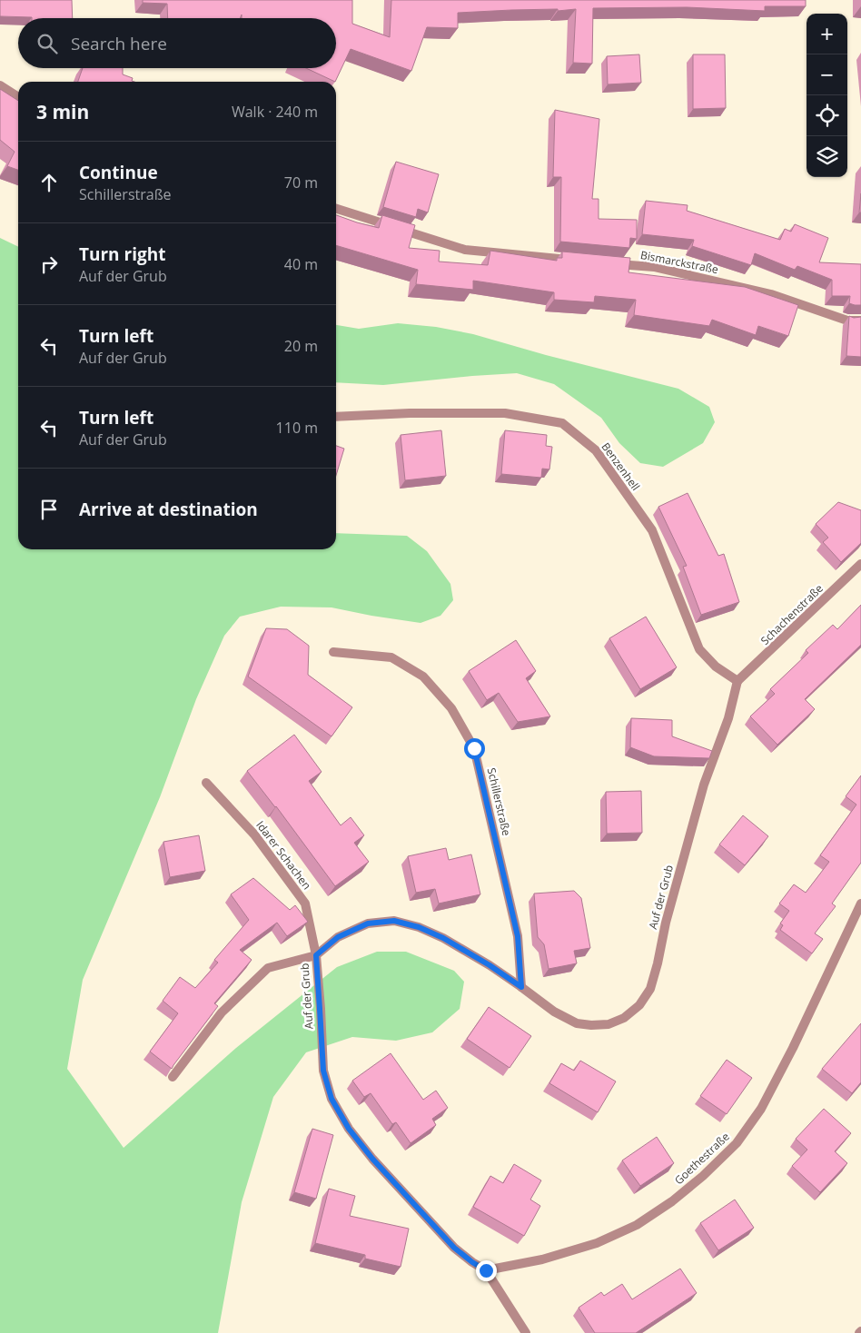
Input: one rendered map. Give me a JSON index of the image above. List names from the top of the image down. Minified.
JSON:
{"streets":{"street":["Bismarckstraße","Benzenhell","Schachenstraße","Schillerstraße","Idarer Schachen","Auf der Grub","Goethestraße"]},"crossings":[["Benzenhell","Schachenstraße"],["Benzenhell","Auf der Grub"],["Schachenstraße","Auf der Grub"],["Schillerstraße","Auf der Grub"],["Idarer Schachen","Auf der Grub"],["Auf der Grub","Goethestraße"]],"page":{"map_buttons":["+","−"],"search":"Search here","heading":["3 min","Walk · 240 m"],"list":[["Continue","Schillerstraße","70 m"],["Turn right","Auf der Grub","40 m"],["Turn left","Auf der Grub","20 m"],["Turn left","Auf der Grub","110 m"],"Arrive at destination"]}}
